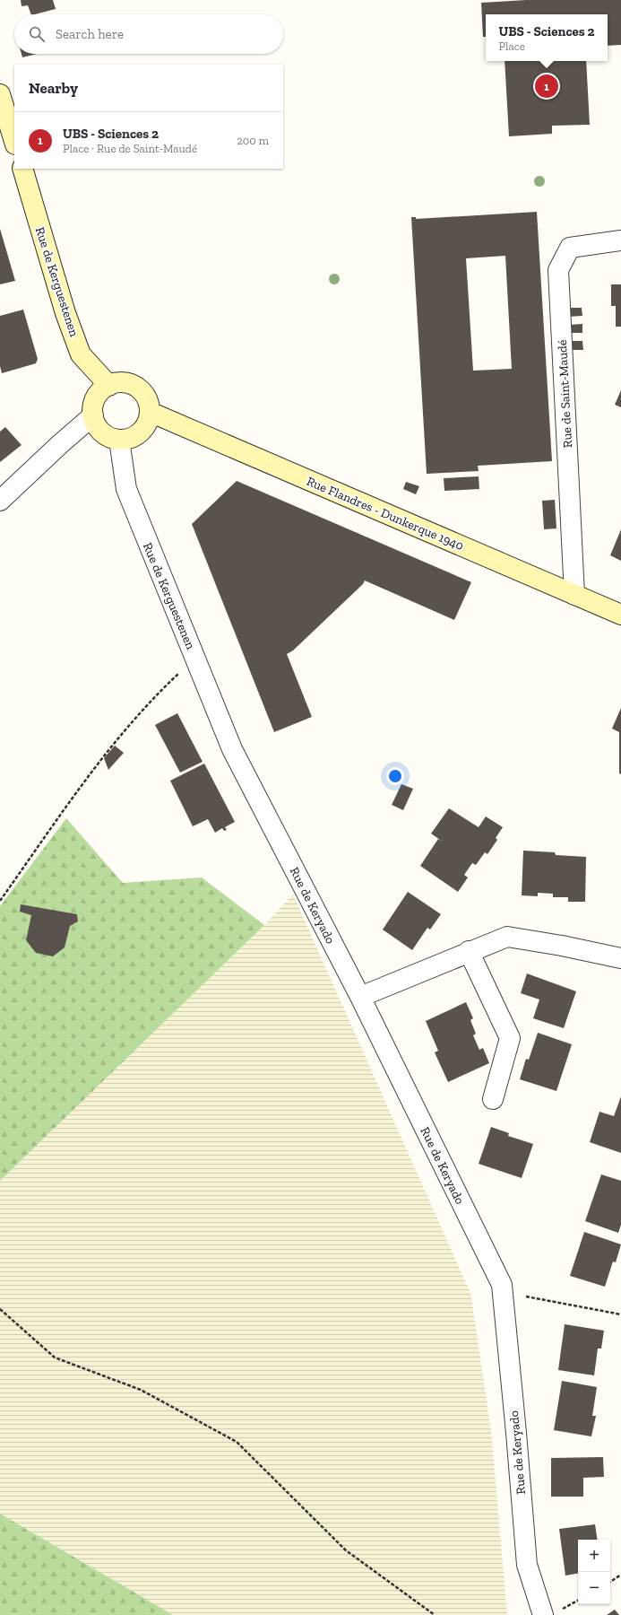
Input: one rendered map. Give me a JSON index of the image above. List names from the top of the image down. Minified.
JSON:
{"streets":{"street":["Rue de Kerguestenen","Rue de Saint-Maudé","Rue Flandres - Dunkerque 1940","Rue de Keryado"]},"crossings":[["Rue de Kerguestenen","Rue Flandres - Dunkerque 1940"],["Rue de Kerguestenen","Rue de Keryado"],["Rue de Saint-Maudé","Rue Flandres - Dunkerque 1940"]],"page":{"popup":["UBS - Sciences 2","Place"],"search":"Search here","heading":"Nearby","pins":"1","list":[{"mark":"1","name":"UBS - Sciences 2","note":"Place · Rue de Saint-Maudé","value":"200 m"}],"map_buttons":["+","−"]}}
